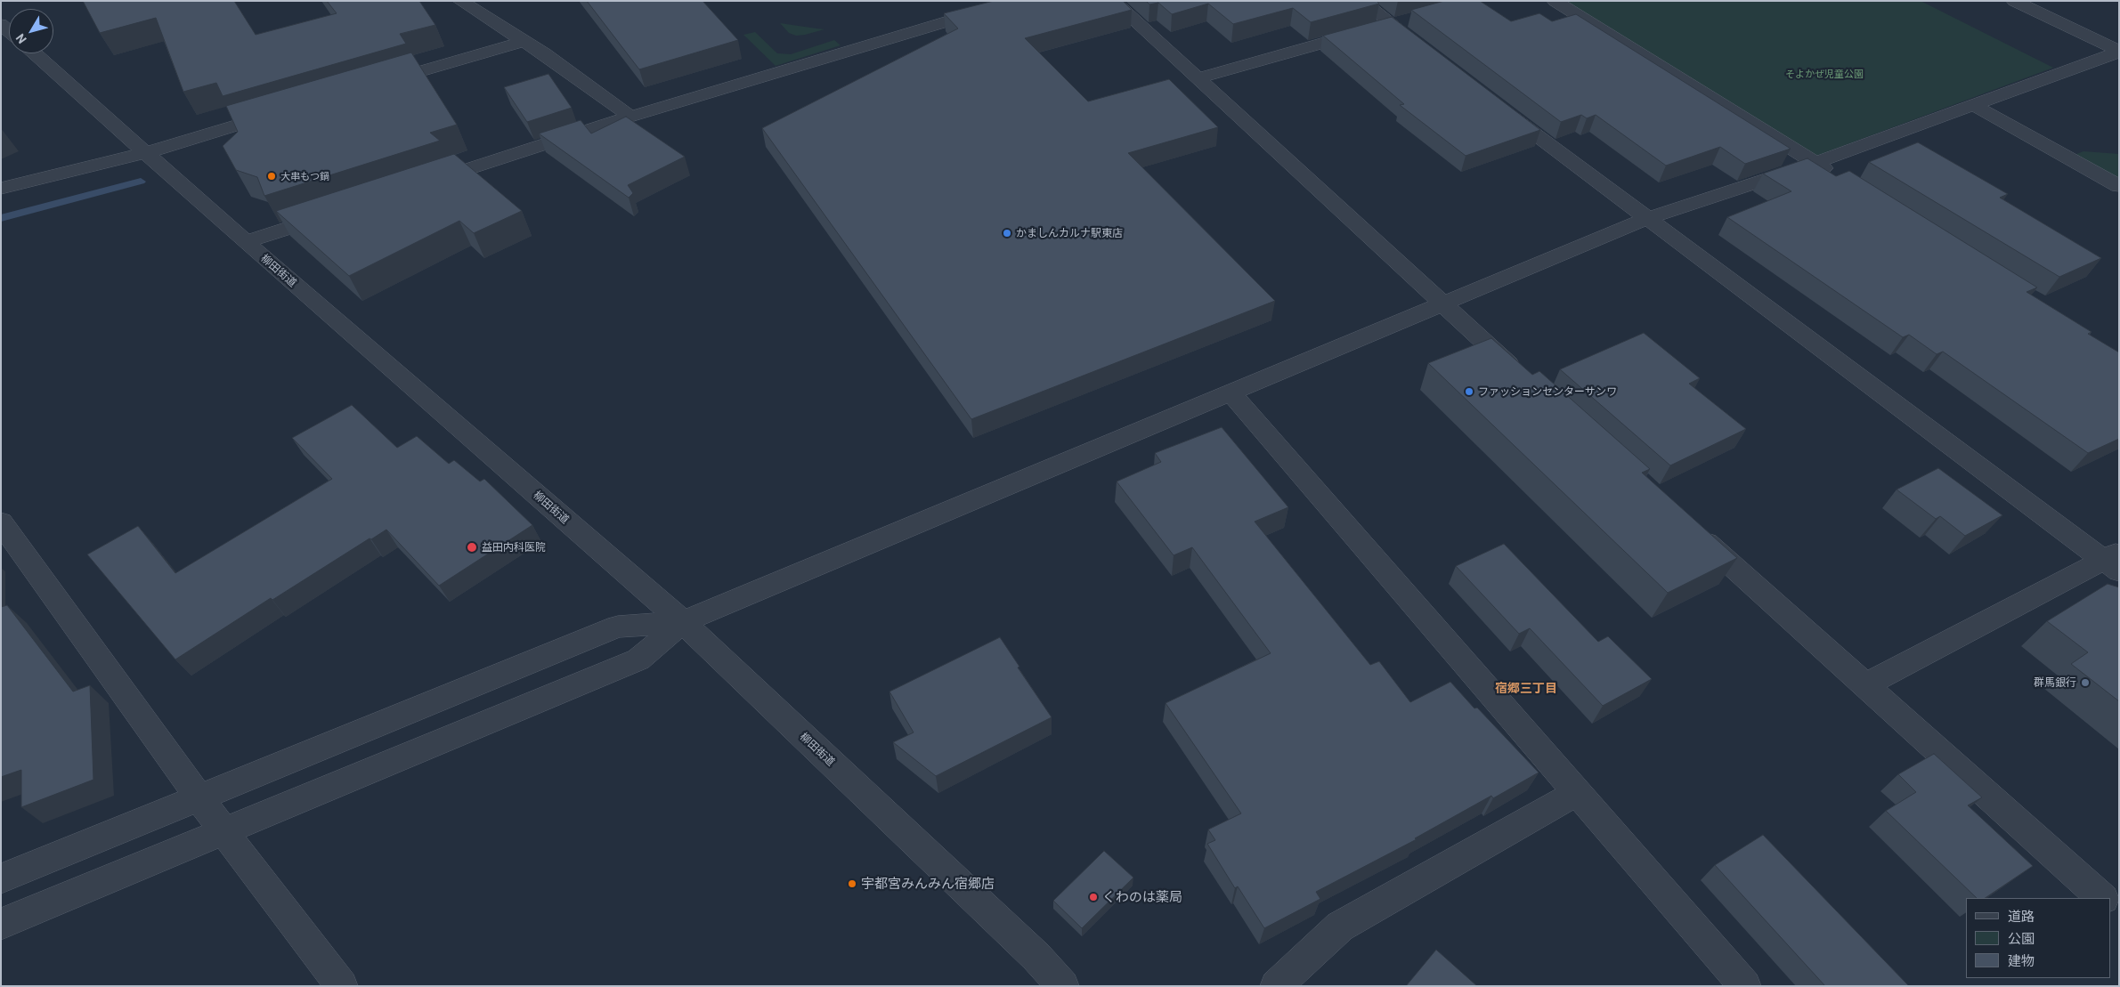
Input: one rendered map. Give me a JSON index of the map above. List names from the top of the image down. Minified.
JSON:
{"streets":{"street":["柳田街道"]},"districts":["宿郷三丁目"],"parks":["そよかぜ児童公園"],"places":["大串もつ鍋","かましんカルナ駅東店","ファッションセンターサンワ","益田内科医院","群馬銀行","宇都宮みんみん宿郷店","くわのは薬局"],"legend":["道路","公園","建物"],"north":"bottom left"}
